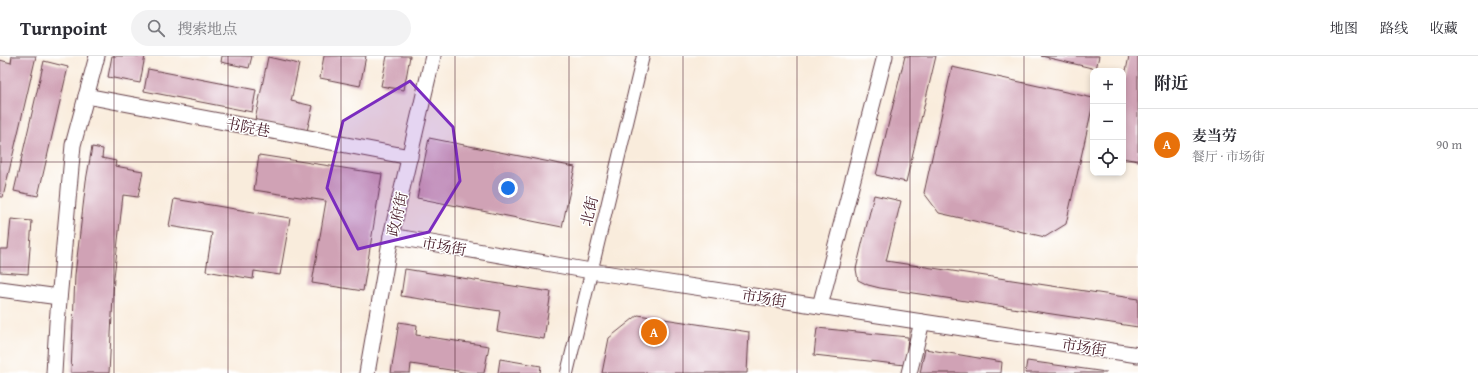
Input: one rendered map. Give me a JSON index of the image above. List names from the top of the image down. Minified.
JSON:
{"streets":{"street":["书院巷","北街","政府街","市场街"]},"crossings":[["书院巷","政府街"],["北街","市场街"],["政府街","市场街"]],"page":{"header":"Turnpoint","search":"搜索地点","nav":["地图","路线","收藏"],"heading":"附近","map_buttons":["+","−"],"list":[{"mark":"A","name":"麦当劳","note":"餐厅 · 市场街","value":"90 m"}],"pins":"A"}}
